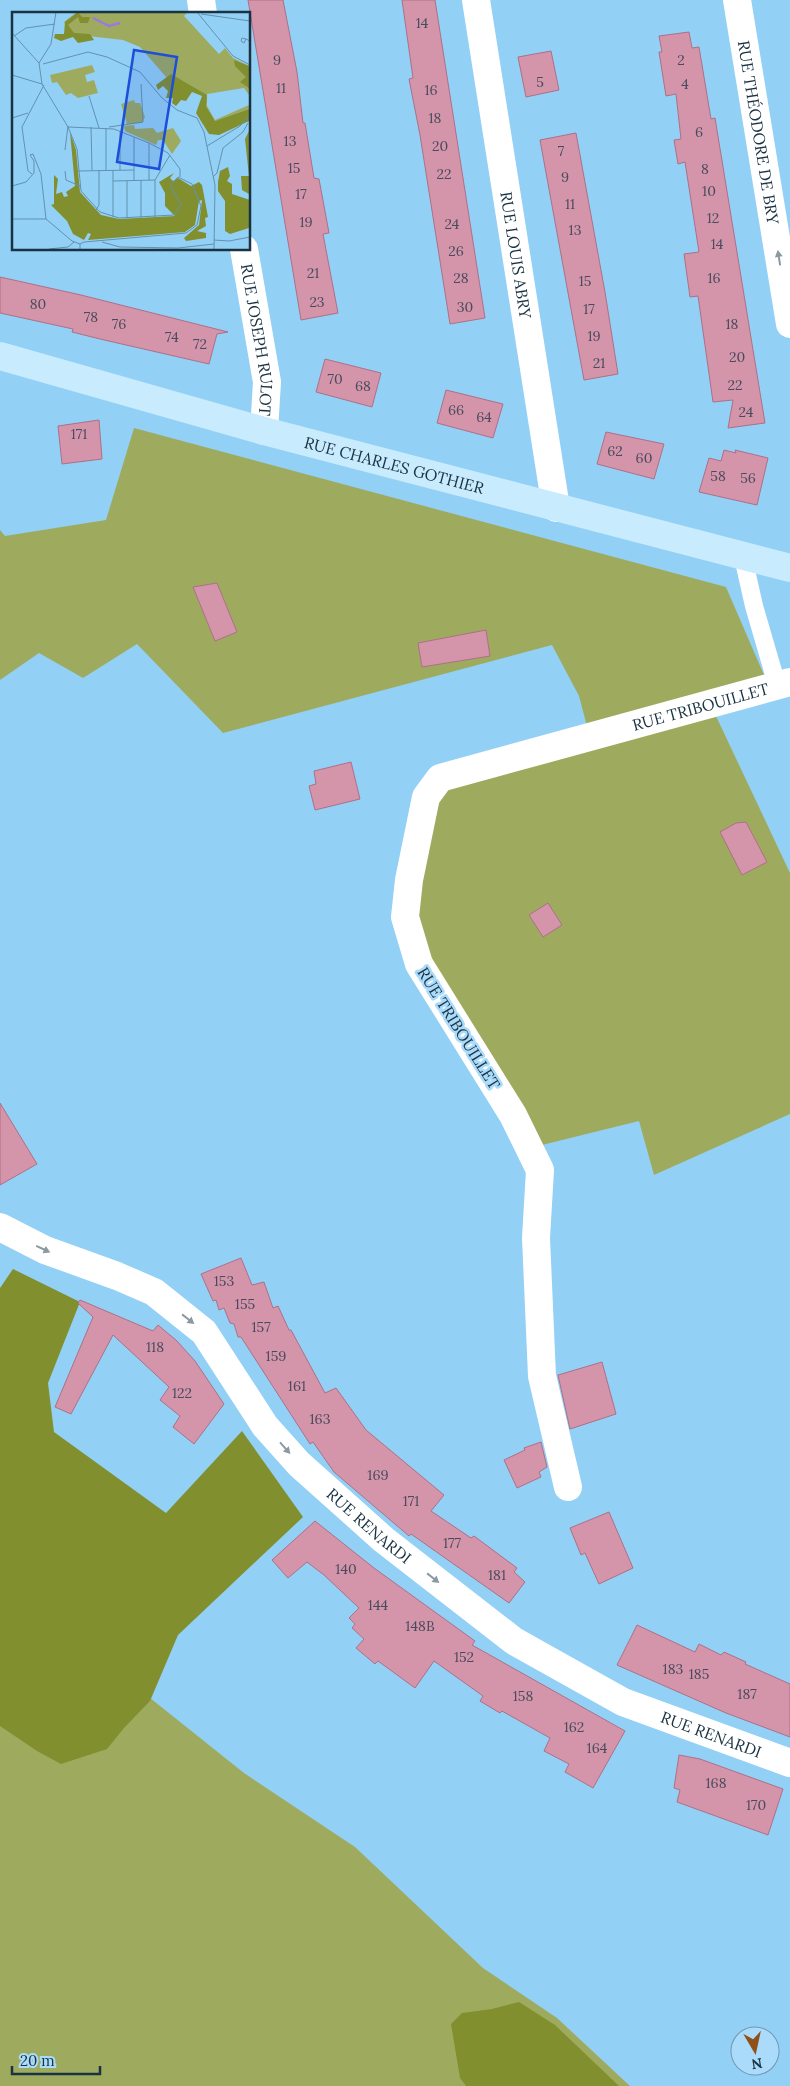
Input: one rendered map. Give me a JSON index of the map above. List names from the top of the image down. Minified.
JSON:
{"streets":{"street":["RUE THÉODORE DE BRY","RUE LOUIS ABRY","RUE JOSEPH RULOT","RUE CHARLES GOTHIER","RUE TRIBOUILLET","RUE RENARDI"]},"crossings":[["RUE LOUIS ABRY","RUE CHARLES GOTHIER"],["RUE JOSEPH RULOT","RUE CHARLES GOTHIER"]],"one_way":["RUE THÉODORE DE BRY","RUE RENARDI"],"house_numbers":["14","9","2","5","4","11","16","18","6","13","20","7","15","8","22","9","10","17","11","12","19","24","13","14","26","21","28","16","15","23","80","30","17","78","76","18","19","74","72","20","21","70","22","68","66","24","64","171","62","60","58","56","153","155","157","118","159","161","122","163","169","171","177","140","181","144","148B","152","183","185","187","158","162","164","168","170"],"scale_bar":"20 m","north":"bottom"}
